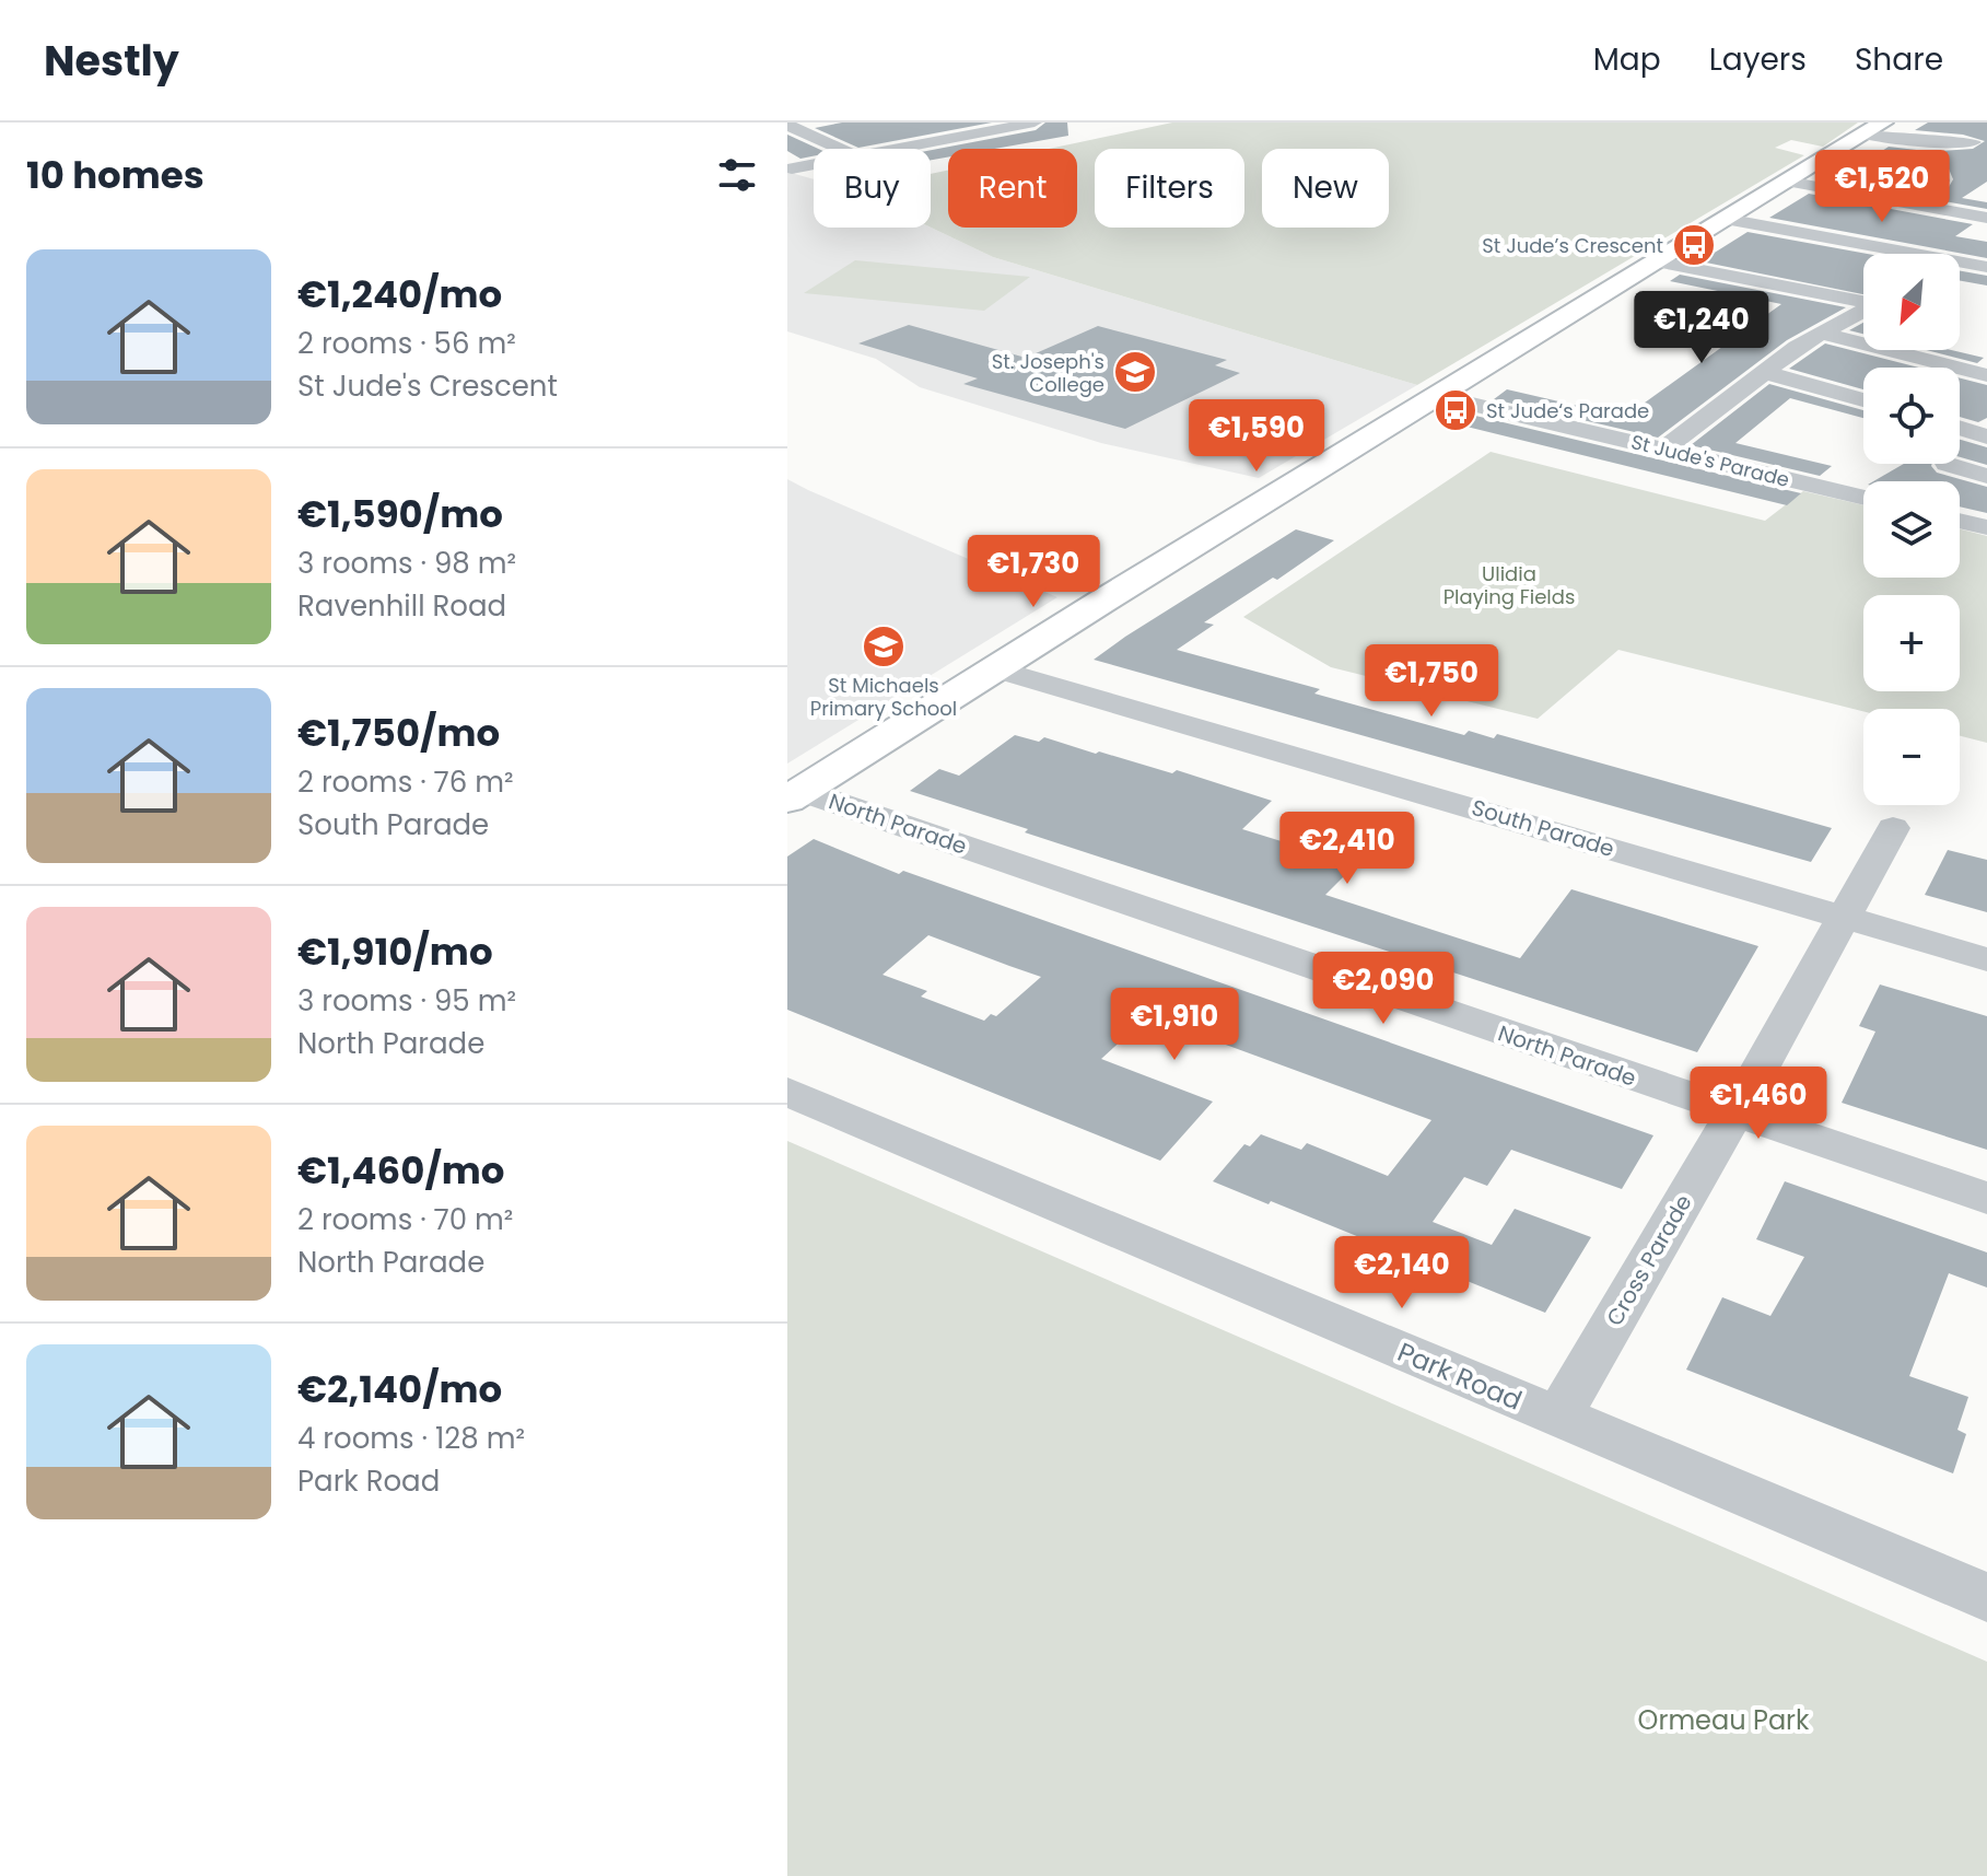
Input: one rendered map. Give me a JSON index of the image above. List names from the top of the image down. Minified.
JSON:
{"streets":{"street":["St Jude's Parade","North Parade","South Parade","Cross Parade","Park Road"]},"crossings":[["North Parade","Cross Parade"],["South Parade","Cross Parade"],["Cross Parade","Park Road"]],"parks":["Ulidia Playing Fields","Ormeau Park"],"places":{"bus stop":["St Jude’s Crescent","St Jude‘s Parade"],"school or university":["St. Joseph's College","St Michaels Primary School"]},"north":"bottom left","page":{"header":"Nestly","nav":["Map","Layers","Share"],"heading":"10 homes","chip":["Buy","Rent","Filters","New"],"price":["€1,520","€1,240","€1,590","€1,730","€1,750","€2,410","€2,090","€1,910","€1,460","€2,140"],"list":[{"name":"€1,240/mo","note":"2 rooms · 56 m² · St Jude's Crescent"},{"name":"€1,590/mo","note":"3 rooms · 98 m² · Ravenhill Road"},{"name":"€1,750/mo","note":"2 rooms · 76 m² · South Parade"},{"name":"€1,910/mo","note":"3 rooms · 95 m² · North Parade"},{"name":"€1,460/mo","note":"2 rooms · 70 m² · North Parade"},{"name":"€2,140/mo","note":"4 rooms · 128 m² · Park Road"}],"map_buttons":["+","−"]}}
